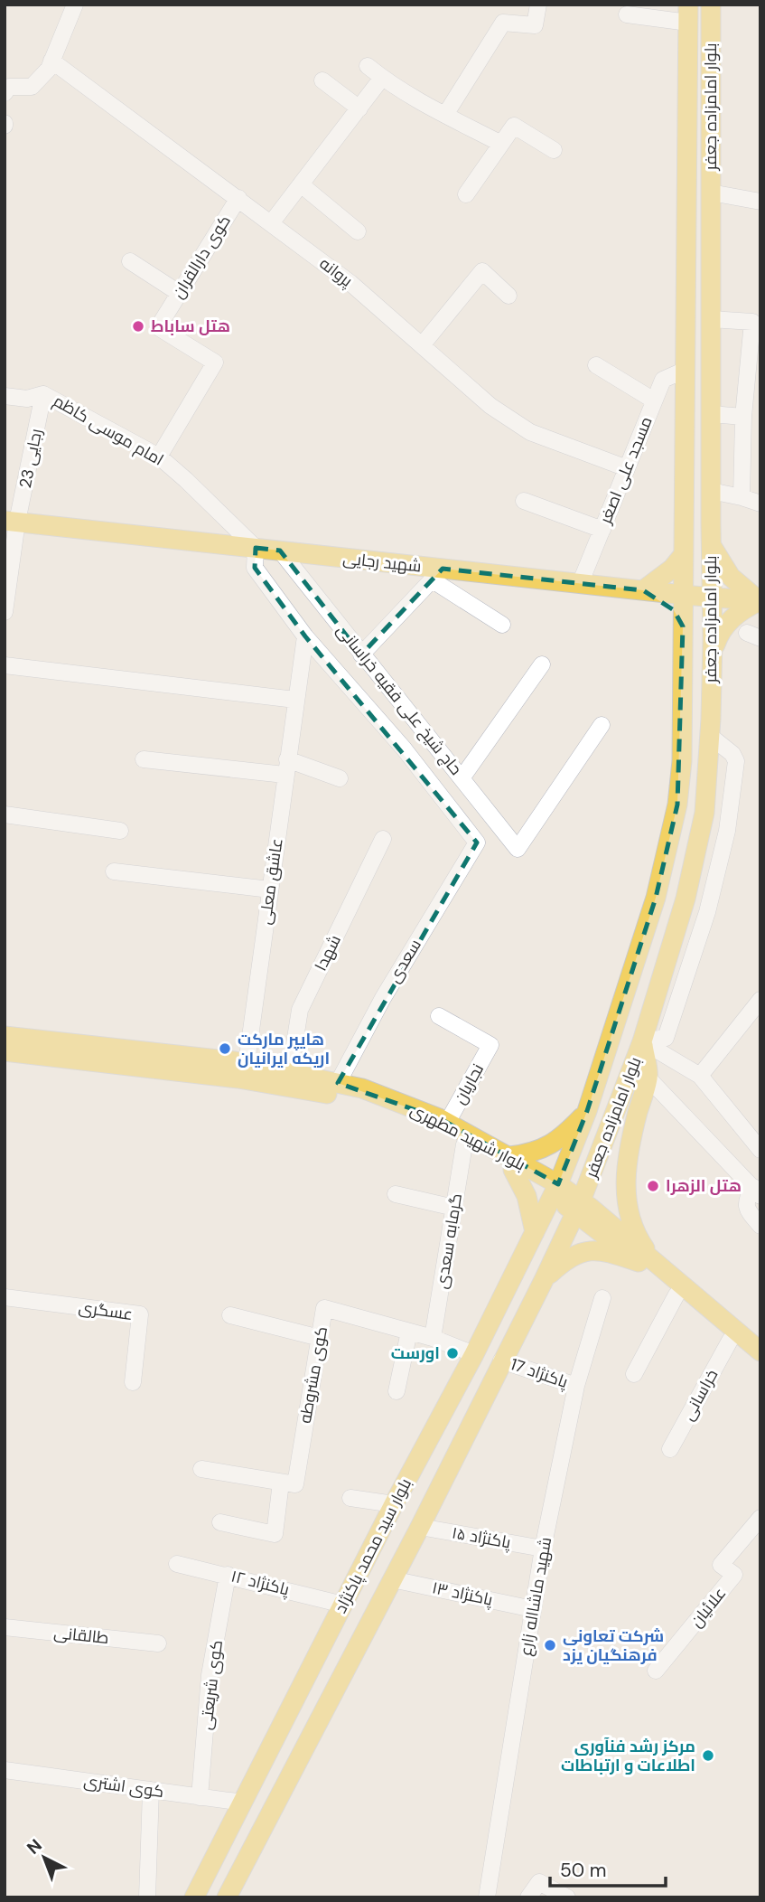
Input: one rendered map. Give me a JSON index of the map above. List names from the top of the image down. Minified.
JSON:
{"streets":{"main road":["بلوار امامزاده جعفر","شهید رجایی","بلوار شهید مطهری","بلوار سید محمد پاکنژاد"],"street":["کوی دارالقران","پروانه","امام موسی کاظم","رجایی 23","مسجد علی اصغر","حاج شیخ علی فقیه خراسانی","عاشق معلی","شهدا","سعدی","نجاریان","گرمابه سعدی","عسگری","پاکنژاد 17","کوی مشروطه","خراسانی","پاکنژاد ۱۵","پاکنژاد ۱۲","پاکنژاد ۱۳","شهید ماشااله زارع","علائیان","طالقانی","کوی شریعتی","کوی اشتری"]},"crossings":[["بلوار امامزاده جعفر","مسجد علی اصغر"],["بلوار امامزاده جعفر","شهید رجایی"],["بلوار امامزاده جعفر","بلوار شهید مطهری"],["بلوار امامزاده جعفر","بلوار سید محمد پاکنژاد"],["کوی دارالقران","پروانه"],["کوی دارالقران","امام موسی کاظم"],["پروانه","مسجد علی اصغر"],["امام موسی کاظم","رجایی 23"],["امام موسی کاظم","شهید رجایی"],["امام موسی کاظم","حاج شیخ علی فقیه خراسانی"],["رجایی 23","شهید رجایی"],["مسجد علی اصغر","شهید رجایی"],["شهید رجایی","حاج شیخ علی فقیه خراسانی"],["حاج شیخ علی فقیه خراسانی","عاشق معلی"],["حاج شیخ علی فقیه خراسانی","سعدی"],["عاشق معلی","بلوار شهید مطهری"],["شهدا","بلوار شهید مطهری"],["سعدی","بلوار شهید مطهری"],["نجاریان","بلوار شهید مطهری"],["بلوار شهید مطهری","گرمابه سعدی"],["بلوار شهید مطهری","خراسانی"],["بلوار شهید مطهری","بلوار سید محمد پاکنژاد"],["گرمابه سعدی","کوی مشروطه"],["پاکنژاد 17","بلوار سید محمد پاکنژاد"],["پاکنژاد 17","شهید ماشااله زارع"],["کوی مشروطه","بلوار سید محمد پاکنژاد"],["پاکنژاد ۱۵","بلوار سید محمد پاکنژاد"],["پاکنژاد ۱۵","شهید ماشااله زارع"],["بلوار سید محمد پاکنژاد","پاکنژاد ۱۲"],["بلوار سید محمد پاکنژاد","پاکنژاد ۱۳"],["بلوار سید محمد پاکنژاد","کوی اشتری"],["پاکنژاد ۱۲","کوی شریعتی"],["پاکنژاد ۱۳","شهید ماشااله زارع"],["کوی شریعتی","کوی اشتری"]],"places":["هتل ساباط","هایپر مارکت اریکه ایرانیان","هتل الزهرا","اورست","شرکت تعاونی فرهنگیان یزد","مرکز رشد فنآوری اطلاعات و ارتباطات"],"scale_bar":"50 m","north":"top left"}
